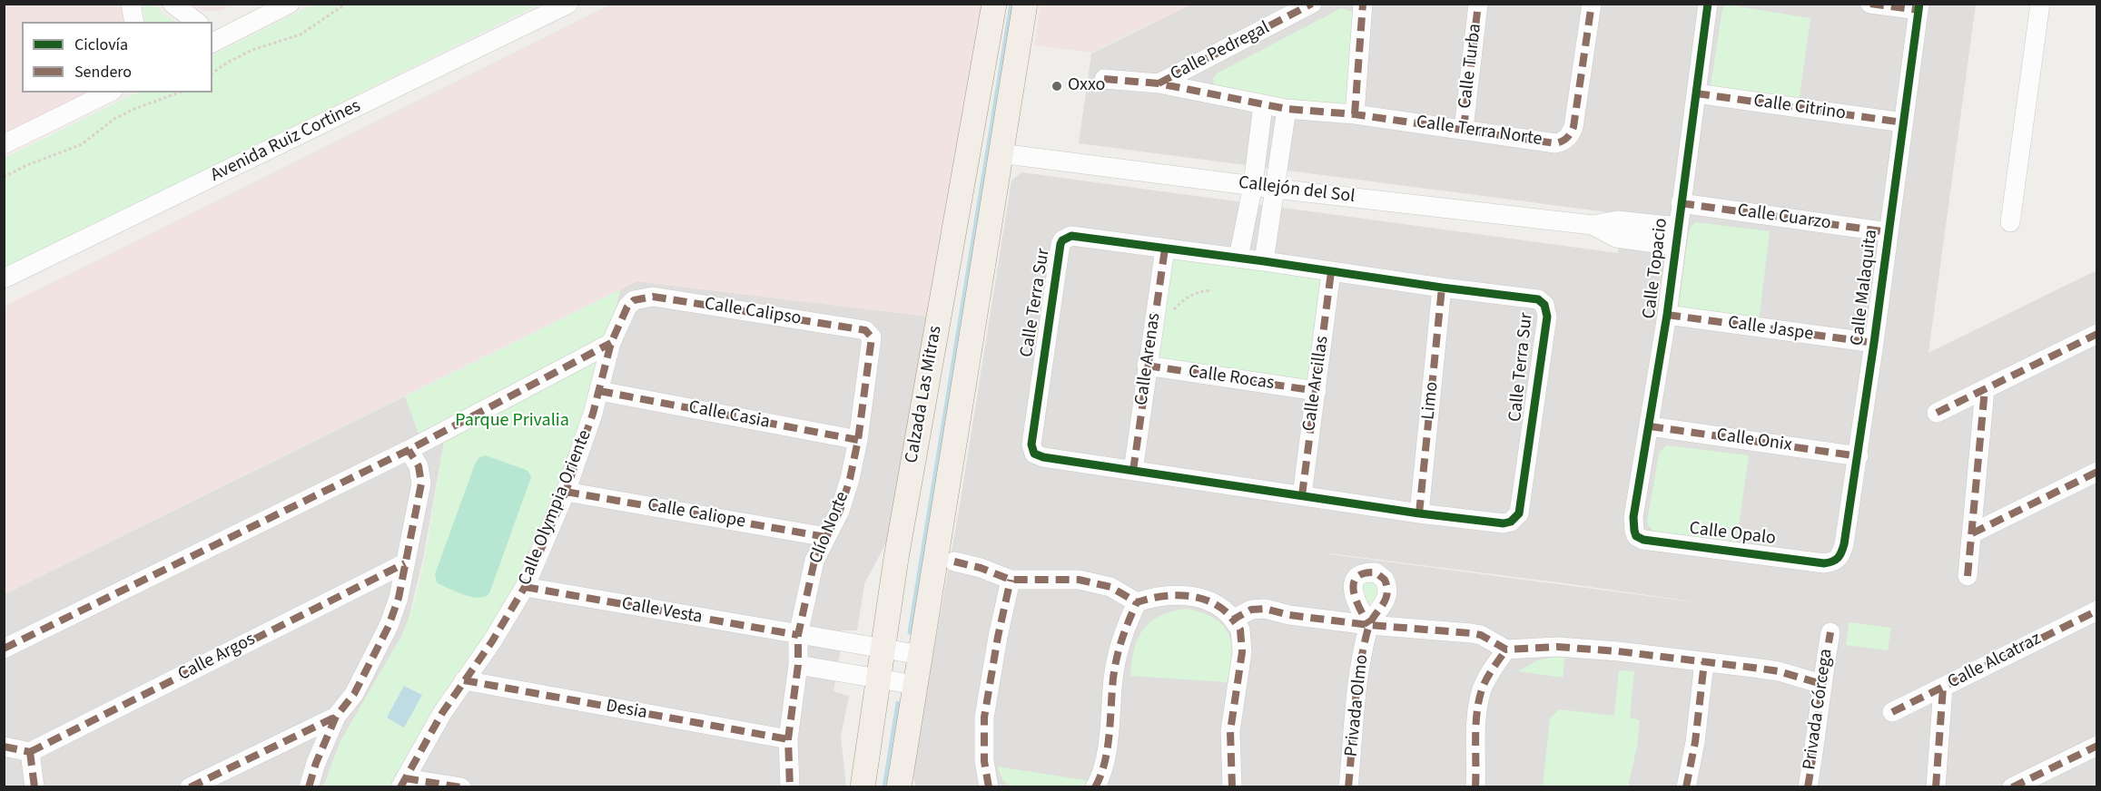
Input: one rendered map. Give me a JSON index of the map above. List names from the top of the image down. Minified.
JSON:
{"streets":{"main road":["Calzada Las Mitras"],"street":["Calle Pedregal","Calle Turba","Calle Citrino","Calle Terra Norte","Avenida Ruiz Cortines","Callejón del Sol","Calle Cuarzo","Calle Topacio","Calle Malaquita","Calle Terra Sur","Calle Calipso","Calle Jaspe","Calle Arenas","Calle Rocas","Calle Arcillas","Limo","Calle Casia","Calle Onix","Calle Olympia Oriente","Calle Caliope","Clío Norte","Calle Opalo","Calle Vesta","Calle Argos","Calle Alcatraz","Privada Olmo","Privada Córcega","Desia"]},"crossings":[["Calle Pedregal","Calle Terra Norte"],["Calle Turba","Calle Terra Norte"],["Calle Citrino","Calle Topacio"],["Calle Citrino","Calle Malaquita"],["Callejón del Sol","Calle Topacio"],["Callejón del Sol","Calzada Las Mitras"],["Calle Cuarzo","Calle Topacio"],["Calle Cuarzo","Calle Malaquita"],["Calle Topacio","Calle Jaspe"],["Calle Topacio","Calle Onix"],["Calle Topacio","Calle Opalo"],["Calle Malaquita","Calle Jaspe"],["Calle Malaquita","Calle Onix"],["Calle Malaquita","Calle Opalo"],["Calle Terra Sur","Calle Arenas"],["Calle Terra Sur","Calle Arcillas"],["Calle Terra Sur","Limo"],["Calle Calipso","Calle Olympia Oriente"],["Calle Calipso","Clío Norte"],["Calle Arenas","Calle Rocas"],["Calle Rocas","Calle Arcillas"],["Calzada Las Mitras","Calle Vesta"],["Calle Casia","Calle Olympia Oriente"],["Calle Casia","Clío Norte"],["Calle Olympia Oriente","Calle Caliope"],["Calle Olympia Oriente","Calle Vesta"],["Calle Olympia Oriente","Desia"],["Calle Caliope","Clío Norte"],["Clío Norte","Calle Vesta"],["Clío Norte","Desia"]],"parks":["Parque Privalia"],"places":["Oxxo"],"legend":["Ciclovía","Sendero"]}
